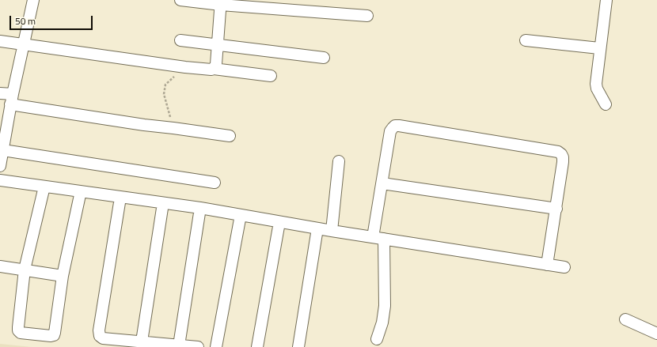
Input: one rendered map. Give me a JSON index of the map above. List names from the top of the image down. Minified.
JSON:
{"scale_bar":"50 m"}
